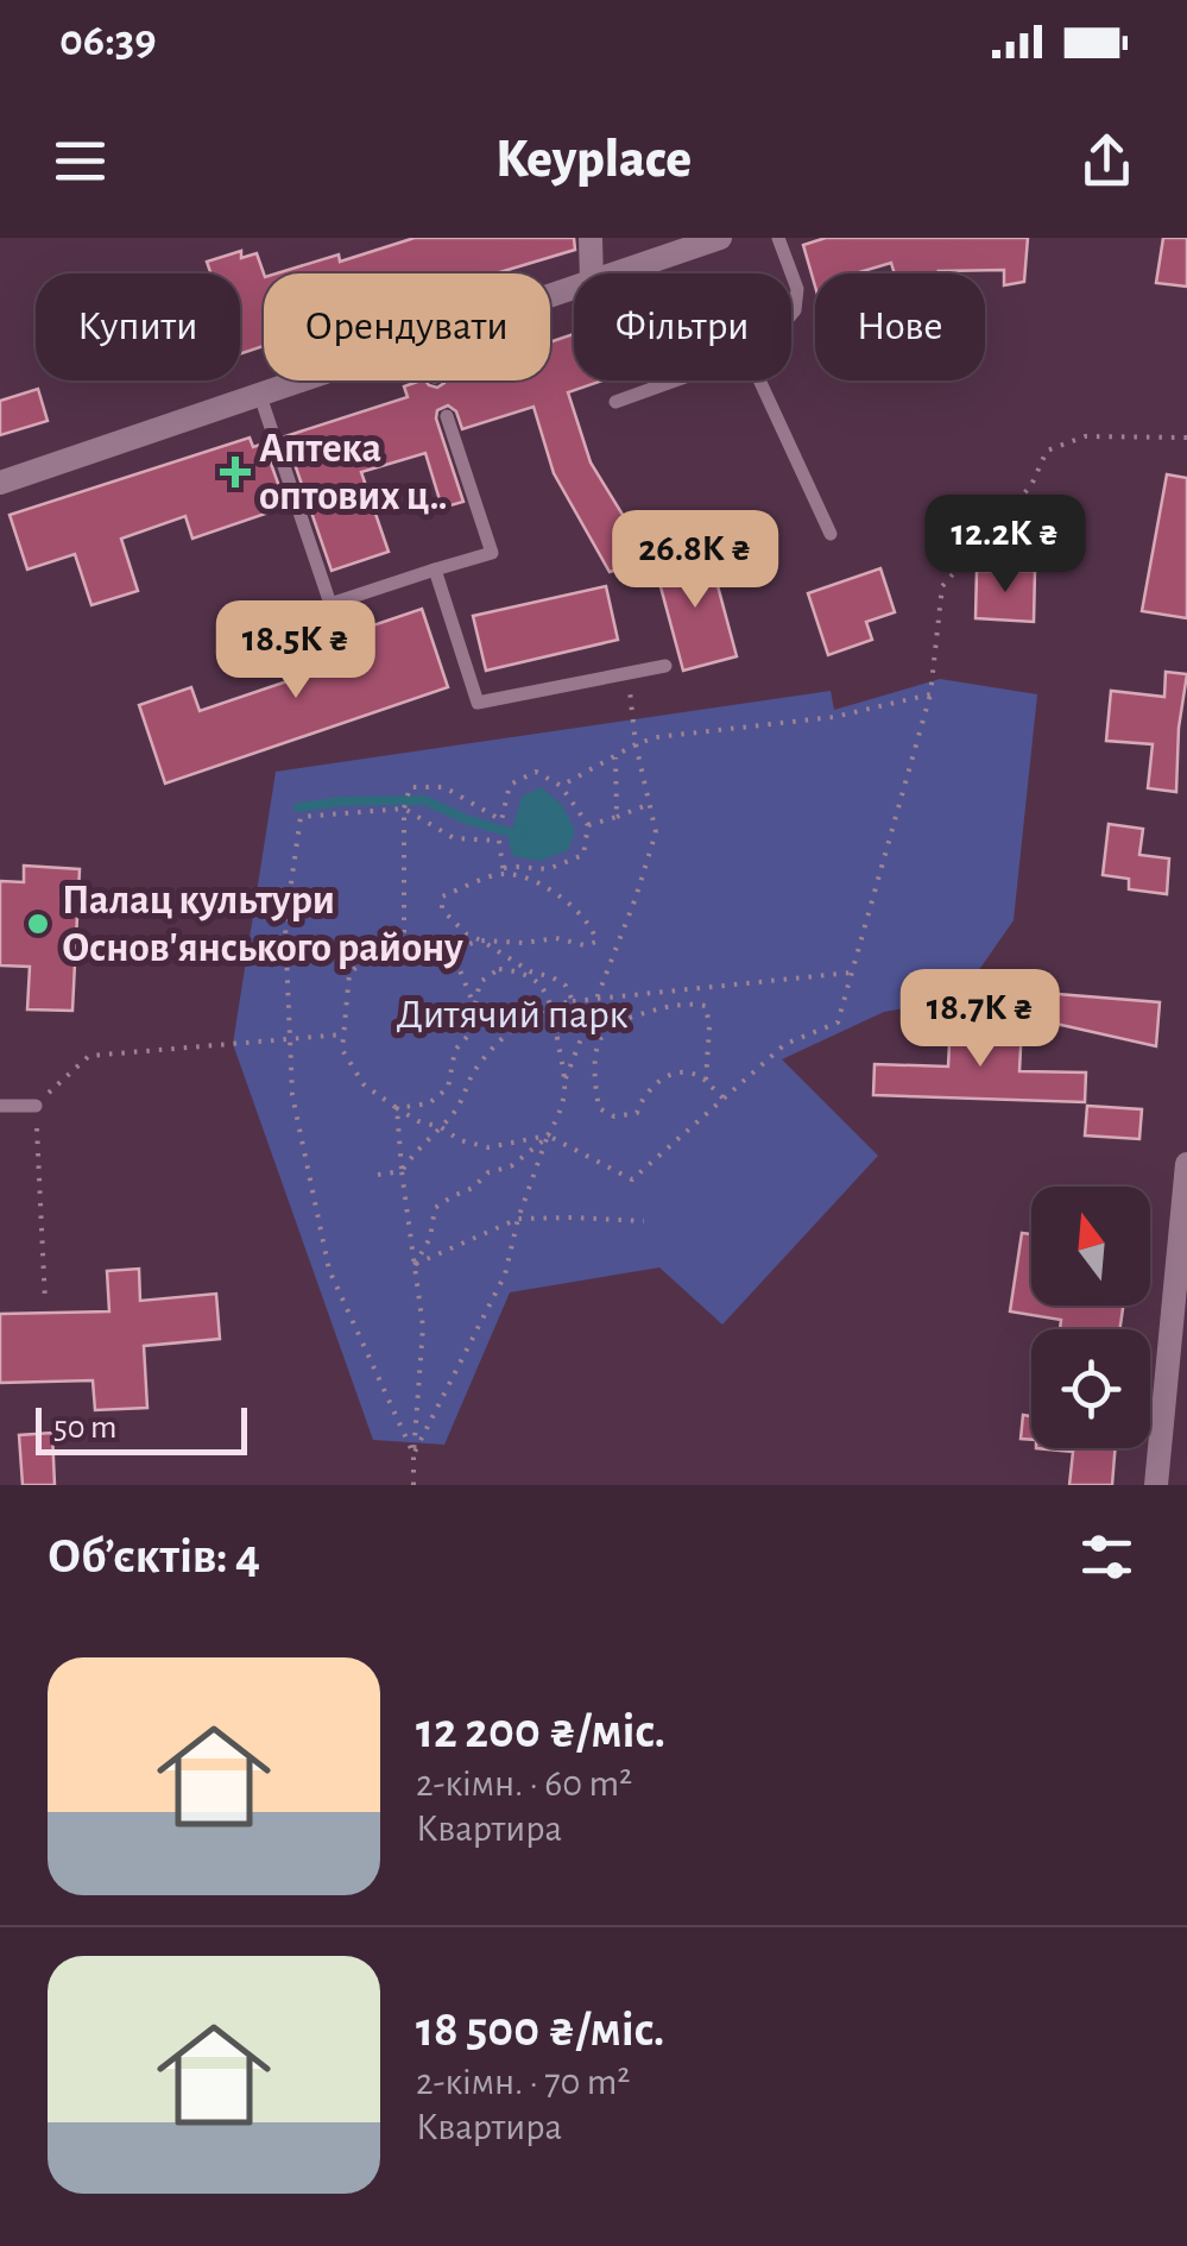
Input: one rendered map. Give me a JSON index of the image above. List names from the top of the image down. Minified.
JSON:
{"parks":["Дитячий парк"],"places":{"health":["Аптека оптових ц‥"],"other":["Палац культури Основ'янського району"]},"scale_bar":"50 m","north":"top","page":{"status":"06:39","header":"Keyplace","chip":["Купити","Орендувати","Фільтри","Нове"],"price":["12.2K ₴","26.8K ₴","18.5K ₴","18.7K ₴"],"scale":"50 m","heading":"Об’єктів: 4","list":[{"name":"12 200 ₴/міс.","note":"2-кімн. · 60 m² · Квартира"},{"name":"18 500 ₴/міс.","note":"2-кімн. · 70 m² · Квартира"}]}}
